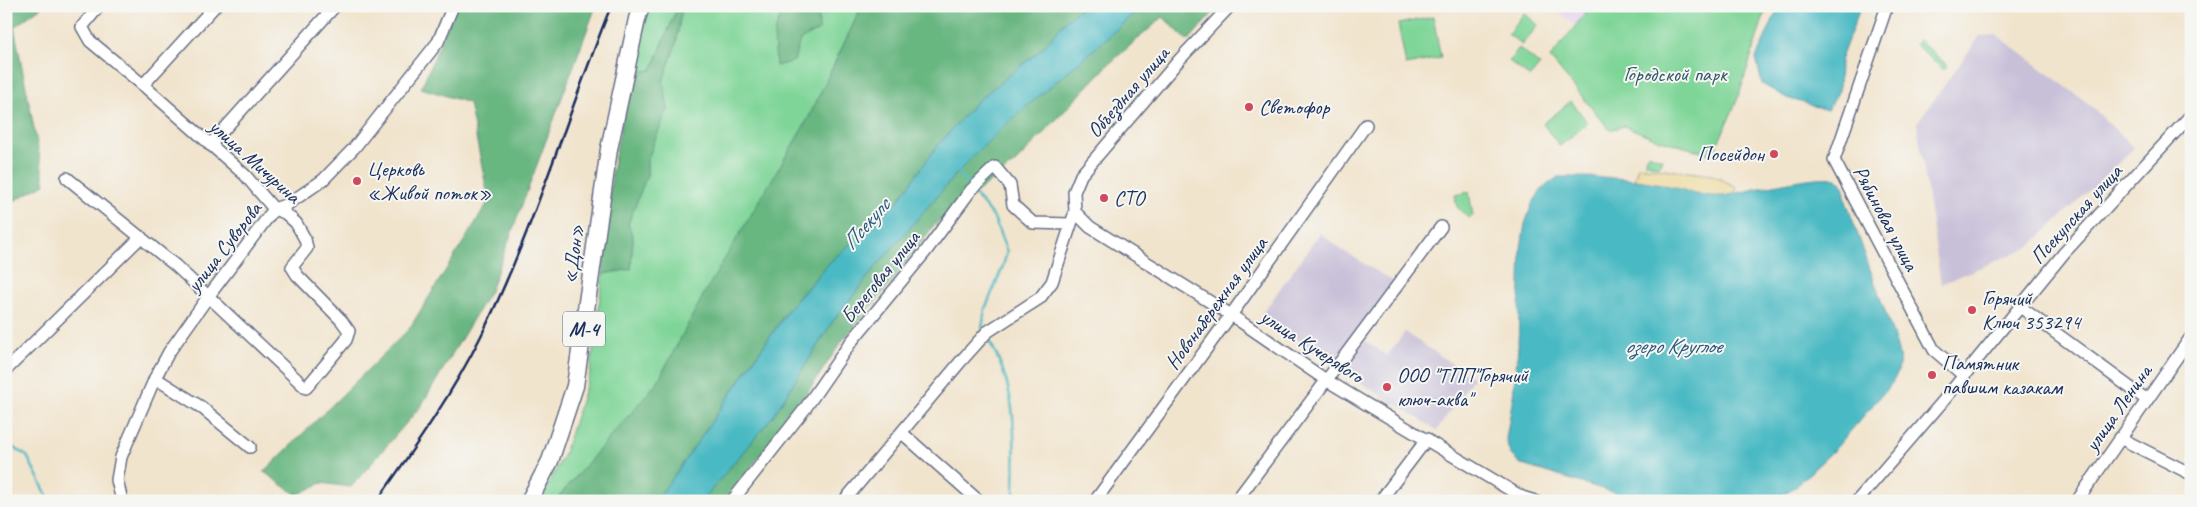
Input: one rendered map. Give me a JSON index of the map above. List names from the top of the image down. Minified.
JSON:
{"streets":{"highway":["«Дон»","М-4"],"street":["Объездная улица","улица Мичурина","Псекупская улица","Рябиновая улица","улица Суворова","Береговая улица","Новонабережная улица","улица Кучерявого","улица Ленина"]},"crossings":[["Объездная улица","улица Кучерявого"],["улица Мичурина","улица Суворова"],["Псекупская улица","Рябиновая улица"],["Новонабережная улица","улица Кучерявого"]],"water":["Псекупс","озеро Круглое"],"parks":["Городской парк"],"places":["Светофор","Посейдон","Церковь «Живой поток»","СТО","Горячий Ключ 353294","Памятник павшим казакам","ООО \"ТПП\"Горячий ключ-аква\""]}
